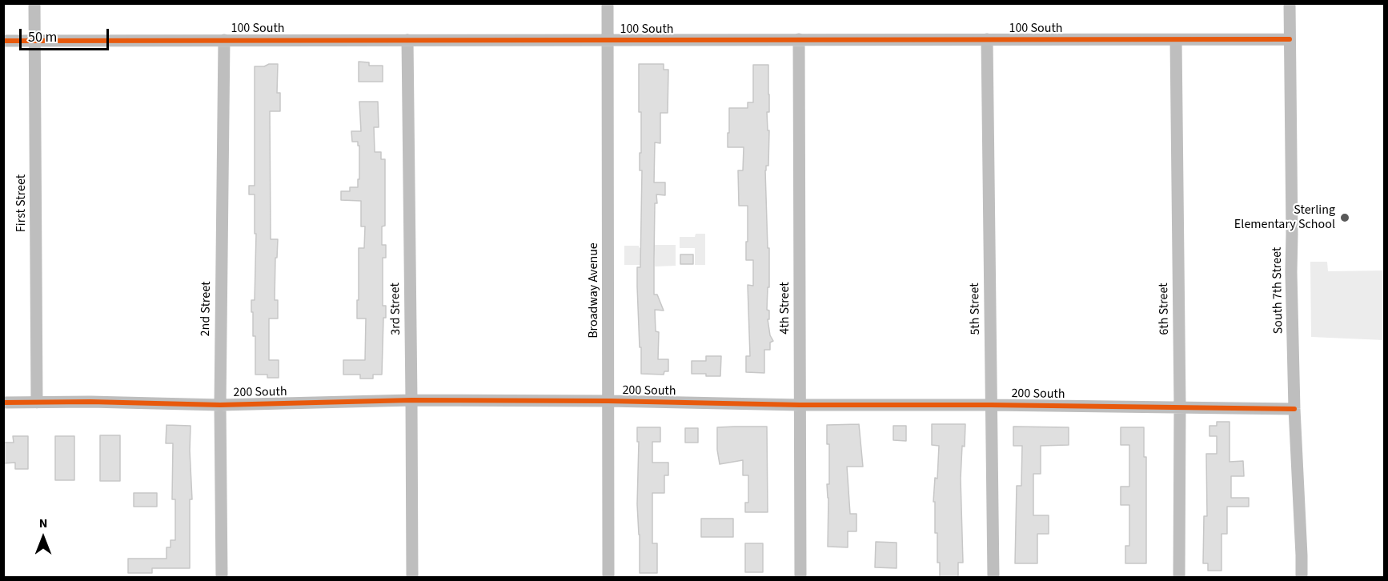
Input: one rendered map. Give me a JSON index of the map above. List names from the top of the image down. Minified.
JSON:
{"streets":{"street":["100 South","First Street","Broadway Avenue","South 7th Street","4th Street","2nd Street","3rd Street","5th Street","6th Street","200 South"]},"crossings":[["100 South","First Street"],["100 South","Broadway Avenue"],["100 South","South 7th Street"],["100 South","4th Street"],["100 South","2nd Street"],["100 South","3rd Street"],["100 South","5th Street"],["100 South","6th Street"],["First Street","200 South"],["Broadway Avenue","200 South"],["South 7th Street","200 South"],["4th Street","200 South"],["2nd Street","200 South"],["3rd Street","200 South"],["5th Street","200 South"],["6th Street","200 South"]],"places":["Sterling Elementary School"],"scale_bar":"50 m","north":"top"}
